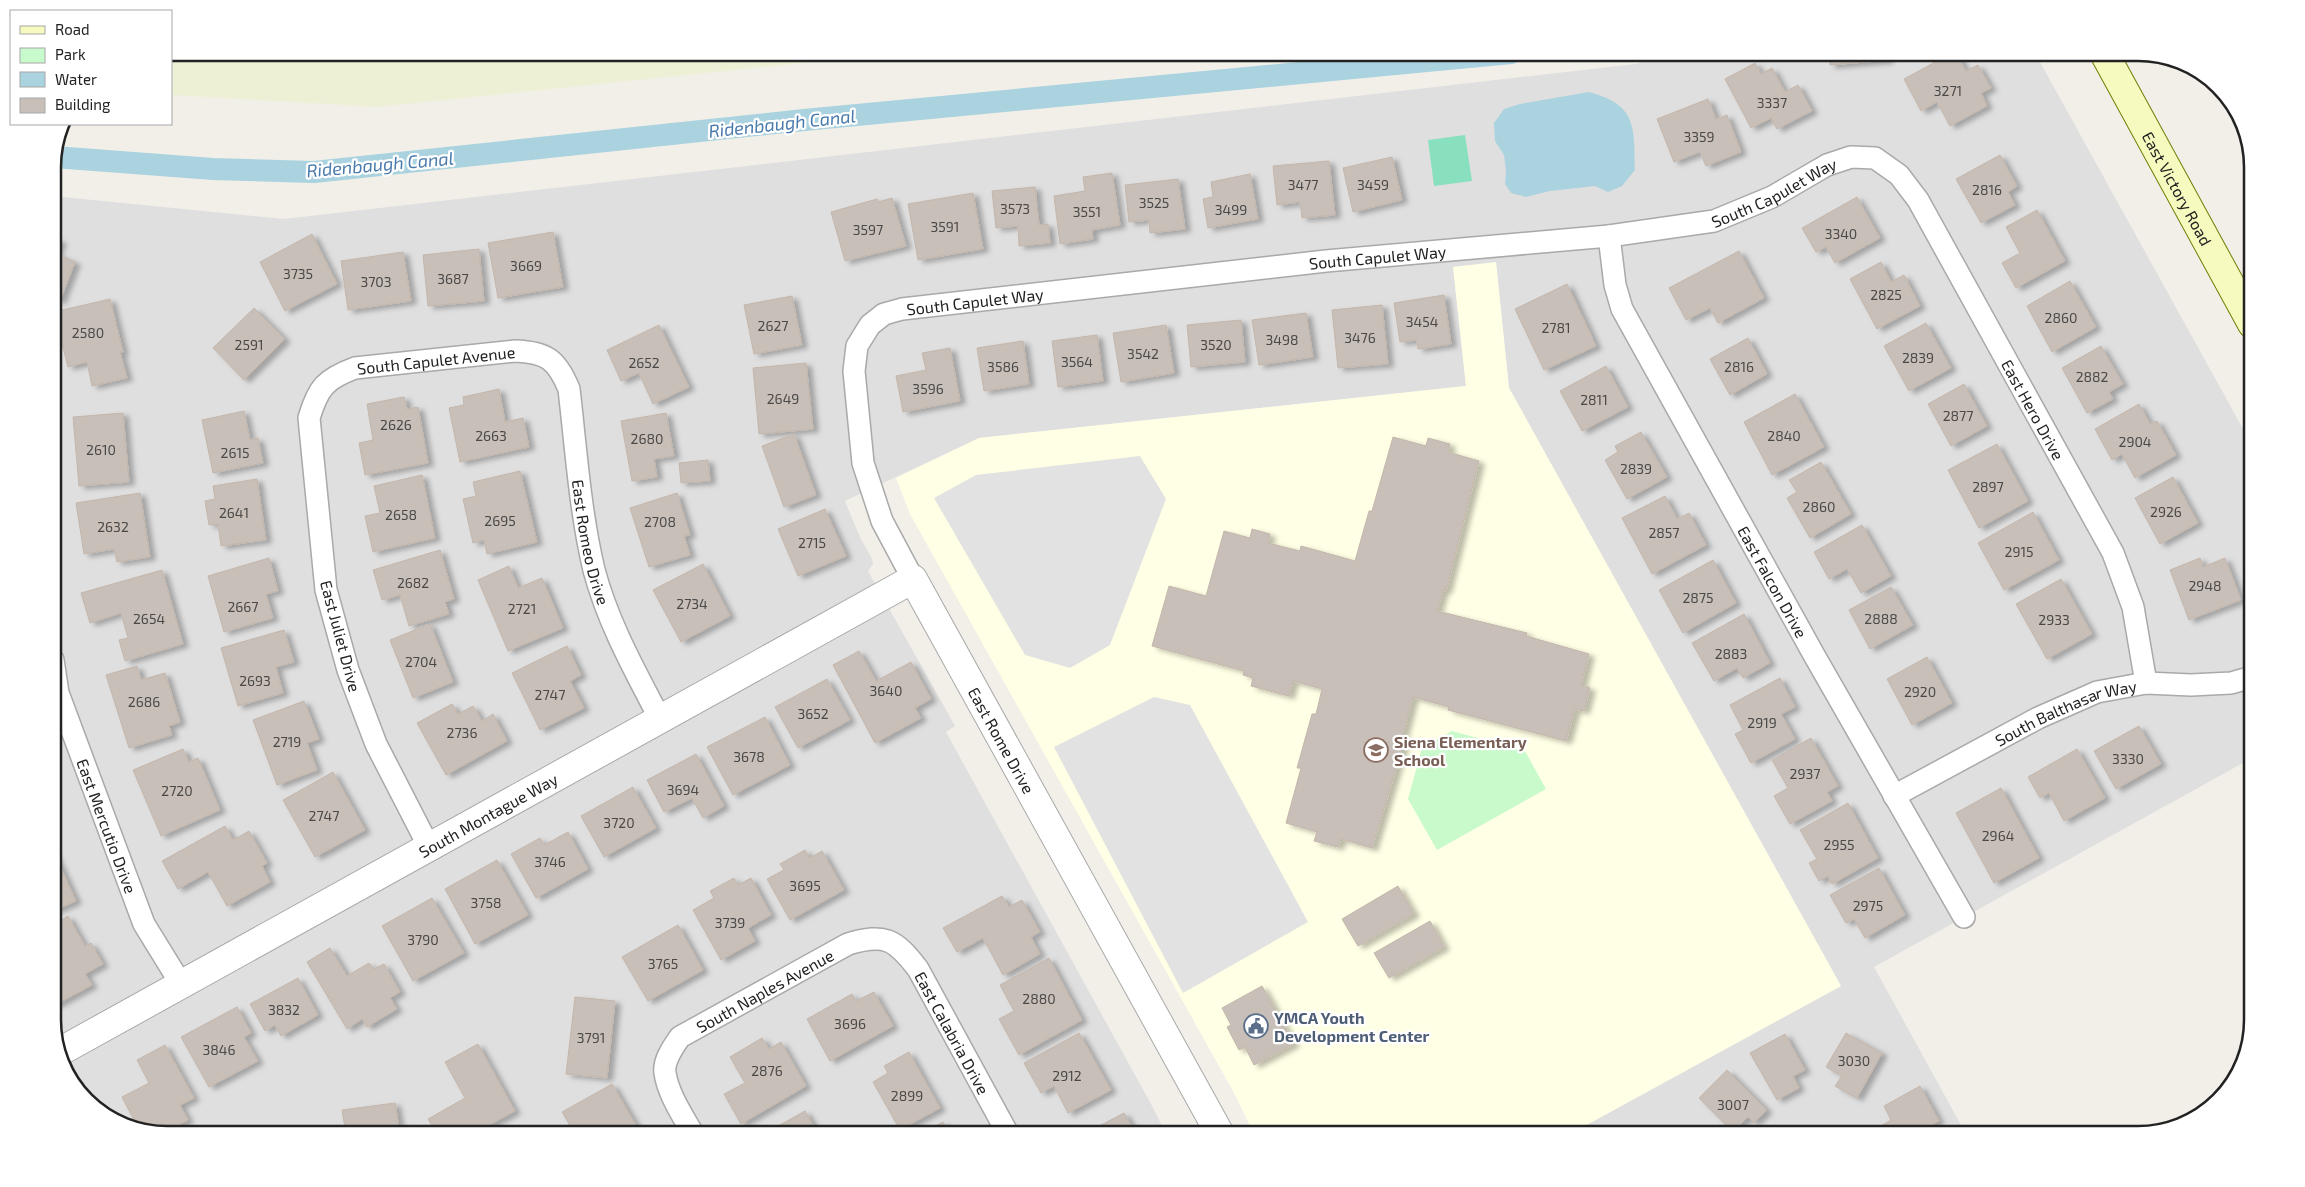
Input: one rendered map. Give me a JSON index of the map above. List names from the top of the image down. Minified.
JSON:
{"streets":{"main road":["East Victory Road"],"street":["South Capulet Way","South Capulet Avenue","East Hero Drive","East Romeo Drive","East Falcon Drive","East Juliet Drive","South Balthasar Way","East Rome Drive","South Montague Way","East Mercutio Drive","South Naples Avenue","East Calabria Drive"]},"crossings":[["South Capulet Way","East Hero Drive"],["South Capulet Way","East Falcon Drive"],["South Capulet Way","East Rome Drive"],["South Capulet Avenue","East Romeo Drive"],["South Capulet Avenue","East Juliet Drive"],["East Hero Drive","South Balthasar Way"],["East Romeo Drive","South Montague Way"],["East Falcon Drive","South Balthasar Way"],["East Juliet Drive","South Montague Way"],["East Rome Drive","South Montague Way"],["South Montague Way","East Mercutio Drive"],["South Naples Avenue","East Calabria Drive"]],"water":["Ridenbaugh Canal"],"places":{"school or university":["Siena Elementary School"],"public building":["YMCA Youth Development Center"]},"house_numbers":["3271","3337","3359","3477","3459","2816","3525","3573","3499","3551","3591","3597","3340","3669","3735","3687","3703","2825","2860","3454","2627","2781","2580","3476","3498","2591","3520","3542","2839","3564","2652","3586","2816","2882","3596","2649","2811","2877","2626","2663","2840","2680","2904","2610","2615","2839","2897","2860","2926","2641","2658","2695","2708","2632","2857","2715","2915","2682","2948","2875","2734","2667","2721","2654","2888","2933","2883","2704","2693","3640","2920","2747","2686","3652","2919","2736","2719","3678","3330","2937","3694","2720","2747","3720","2964","2955","3746","3695","3758","2975","3739","3790","3765","2880","3832","3696","3791","3846","3030","2876","2912","2899","3007"],"legend":["Road","Park","Water","Building"]}
